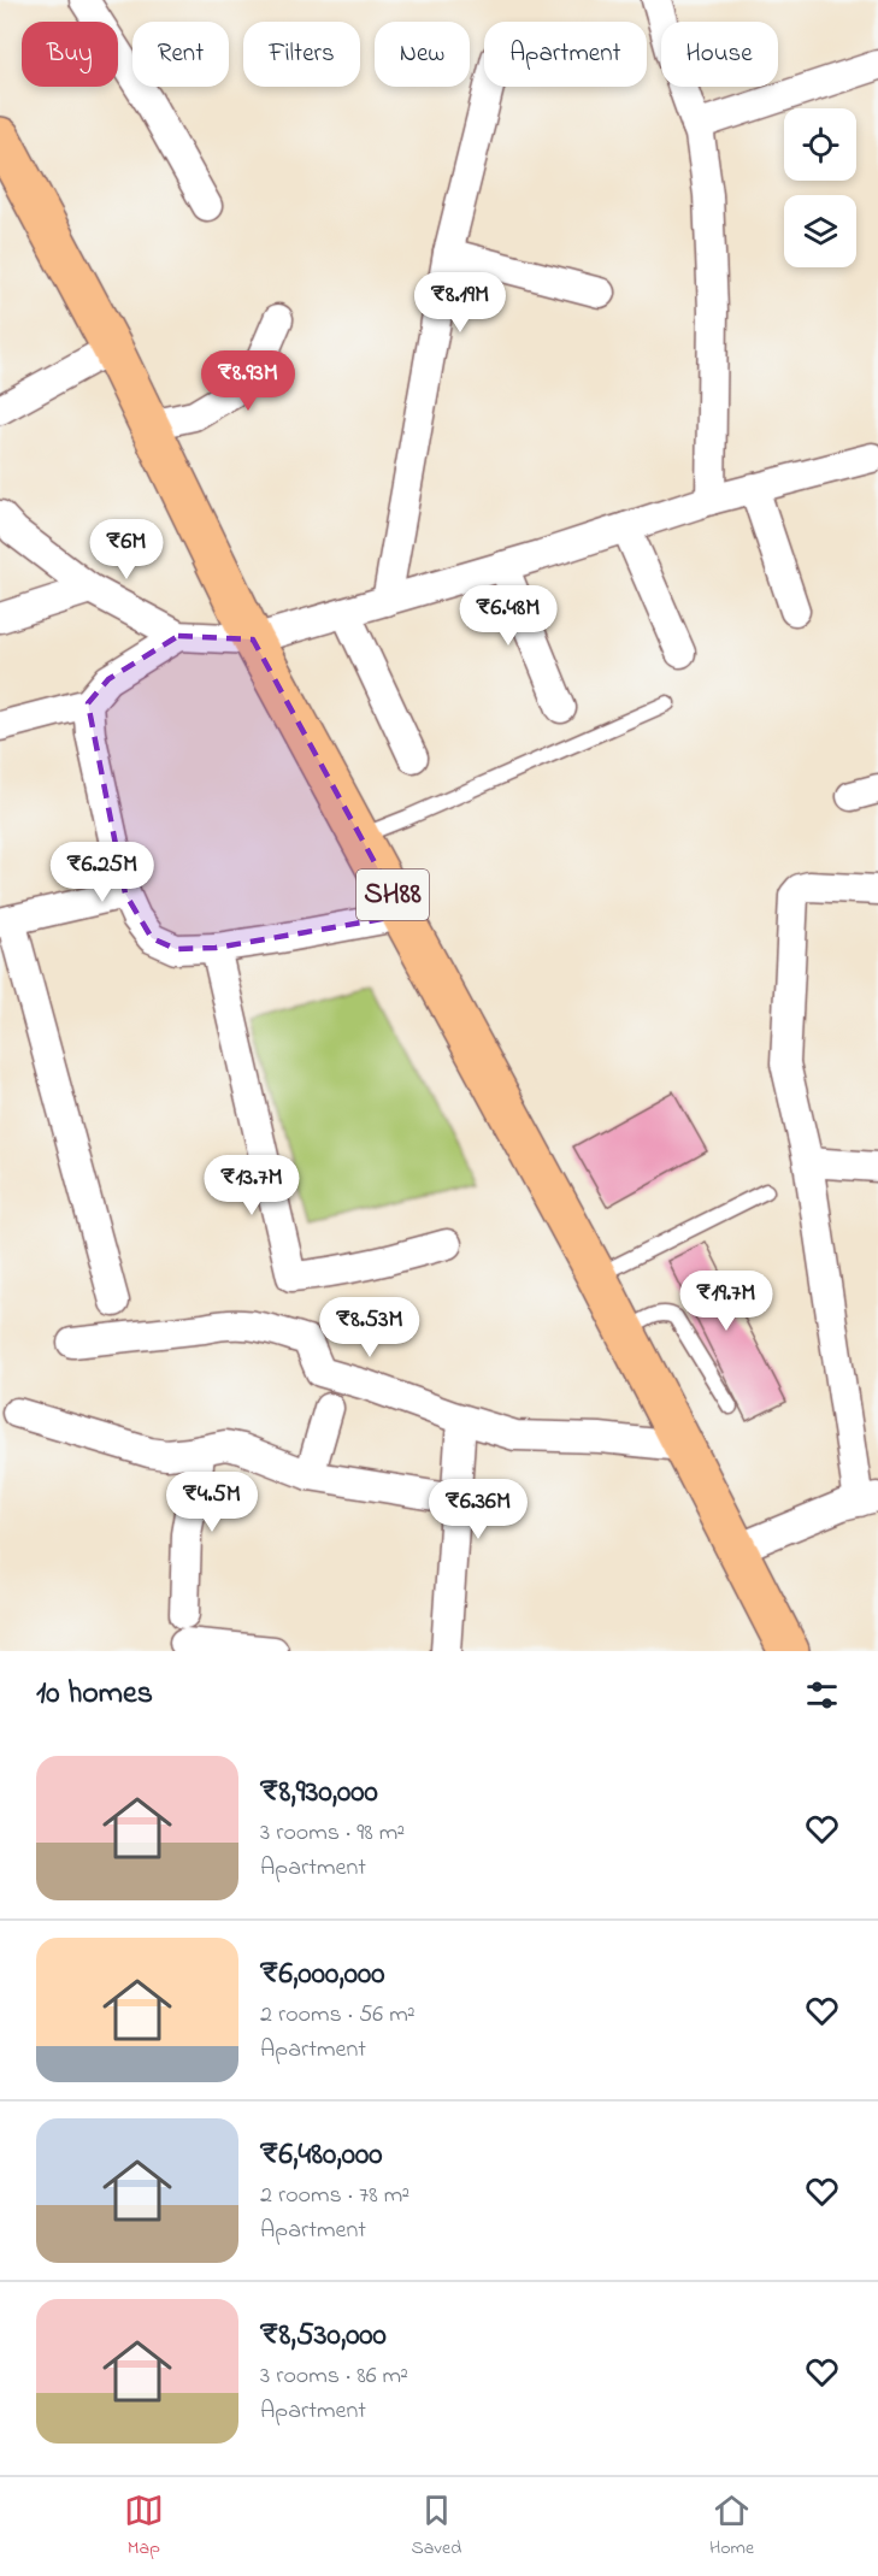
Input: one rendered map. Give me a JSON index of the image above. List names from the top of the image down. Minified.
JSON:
{"streets":{"main road":["SH88"]},"page":{"chip":["Buy","Rent","Filters","New","Apartment","House"],"price":["₹8.19M","₹8.93M","₹6M","₹6.48M","₹6.25M","₹13.7M","₹19.7M","₹8.53M","₹4.5M","₹6.36M"],"heading":"10 homes","list":[{"name":"₹8,930,000","note":"3 rooms · 98 m² · Apartment"},{"name":"₹6,000,000","note":"2 rooms · 56 m² · Apartment"},{"name":"₹6,480,000","note":"2 rooms · 78 m² · Apartment"},{"name":"₹8,530,000","note":"3 rooms · 86 m² · Apartment"}],"tabs":["Map","Saved","Home"]}}
